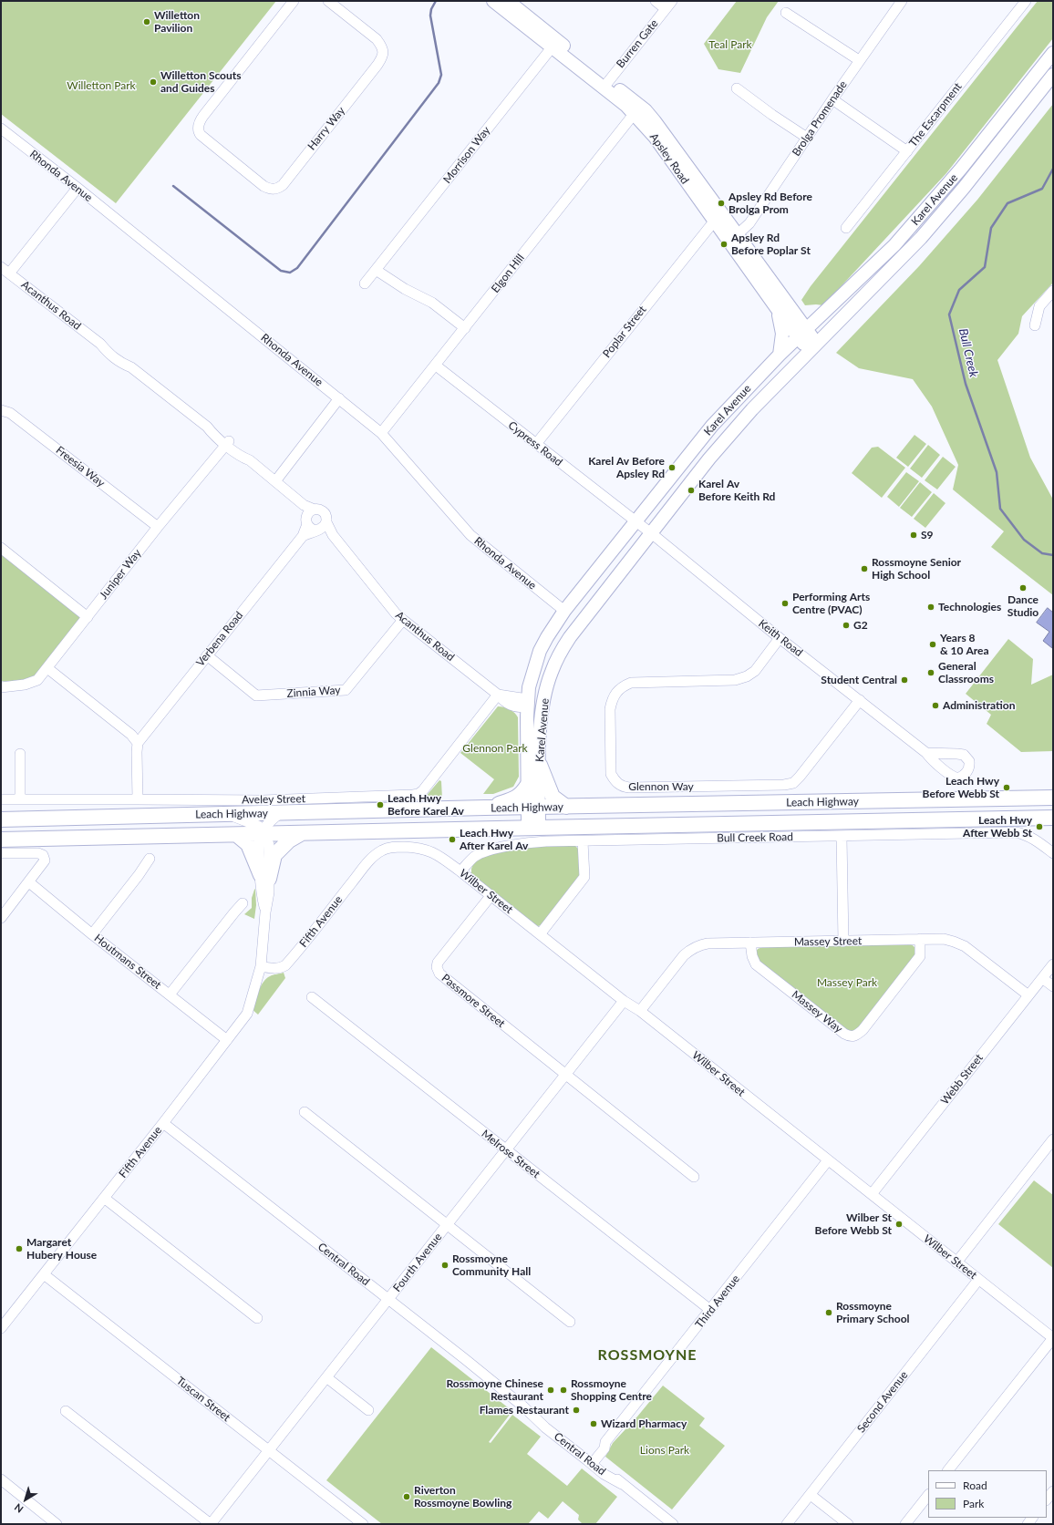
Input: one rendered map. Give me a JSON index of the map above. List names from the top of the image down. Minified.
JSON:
{"streets":{"highway":["Leach Highway"],"main road":["Apsley Road","Karel Avenue"],"street":["Burren Gate","The Escarpment","Brolga Promenade","Harry Way","Morrison Way","Rhonda Avenue","Elgon Hill","Acanthus Road","Poplar Street","Cypress Road","Freesia Way","Juniper Way","Keith Road","Verbena Road","Zinnia Way","Glennon Way","Aveley Street","Bull Creek Road","Wilber Street","Fifth Avenue","Massey Street","Houtmans Street","Passmore Street","Massey Way","Webb Street","Melrose Street","Fourth Avenue","Central Road","Third Avenue","Tuscan Street","Second Avenue"]},"crossings":[["Burren Gate","Apsley Road"],["Brolga Promenade","Apsley Road"],["Morrison Way","Apsley Road"],["Apsley Road","Karel Avenue"],["Apsley Road","Elgon Hill"],["Apsley Road","Poplar Street"],["Rhonda Avenue","Karel Avenue"],["Rhonda Avenue","Elgon Hill"],["Karel Avenue","Acanthus Road"],["Karel Avenue","Cypress Road"],["Karel Avenue","Keith Road"],["Karel Avenue","Leach Highway"],["Elgon Hill","Cypress Road"],["Acanthus Road","Juniper Way"],["Acanthus Road","Verbena Road"],["Acanthus Road","Zinnia Way"],["Acanthus Road","Aveley Street"],["Poplar Street","Cypress Road"],["Cypress Road","Keith Road"],["Freesia Way","Juniper Way"],["Keith Road","Glennon Way"],["Verbena Road","Zinnia Way"],["Leach Highway","Fifth Avenue"],["Bull Creek Road","Wilber Street"],["Wilber Street","Fifth Avenue"],["Wilber Street","Massey Street"],["Wilber Street","Passmore Street"],["Wilber Street","Webb Street"],["Wilber Street","Fourth Avenue"],["Wilber Street","Third Avenue"],["Wilber Street","Second Avenue"],["Fifth Avenue","Houtmans Street"],["Fifth Avenue","Central Road"],["Fifth Avenue","Tuscan Street"],["Massey Street","Massey Way"],["Massey Street","Webb Street"],["Passmore Street","Fourth Avenue"],["Melrose Street","Fourth Avenue"],["Melrose Street","Third Avenue"],["Fourth Avenue","Central Road"],["Fourth Avenue","Tuscan Street"],["Central Road","Third Avenue"]],"districts":["ROSSMOYNE"],"water":["Bull Creek"],"parks":["Teal Park","Willetton Park","Glennon Park","Massey Park","Lions Park"],"places":["Willetton Pavilion","Willetton Scouts and Guides","Apsley Rd Before Brolga Prom","Apsley Rd Before Poplar St","Karel Av Before Apsley Rd","Karel Av Before Keith Rd","S9","Rossmoyne Senior High School","Dance Studio","Performing Arts Centre (PVAC)","Technologies","G2","Years 8 & 10 Area","General Classrooms","Student Central","Administration","Leach Hwy Before Webb St","Leach Hwy Before Karel Av","Leach Hwy After Webb St","Leach Hwy After Karel Av","Wilber St Before Webb St","Margaret Hubery House","Rossmoyne Community Hall","Rossmoyne Primary School","Rossmoyne Chinese Restaurant","Rossmoyne Shopping Centre","Flames Restaurant","Wizard Pharmacy","Riverton Rossmoyne Bowling"],"legend":["Road","Park"],"north":"bottom left"}
